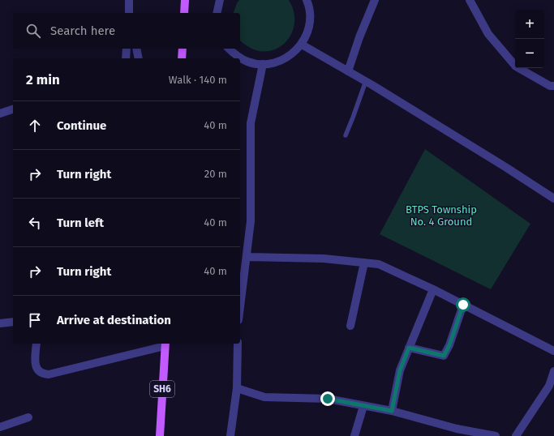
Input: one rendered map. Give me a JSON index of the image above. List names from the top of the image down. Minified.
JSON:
{"streets":{"main road":["SH6"]},"parks":["BTPS Township No. 4 Ground"],"page":{"map_buttons":["+","−"],"search":"Search here","heading":["2 min","Walk · 140 m"],"list":[["Continue","40 m"],["Turn right","20 m"],["Turn left","40 m"],["Turn right","40 m"],"Arrive at destination"]}}
